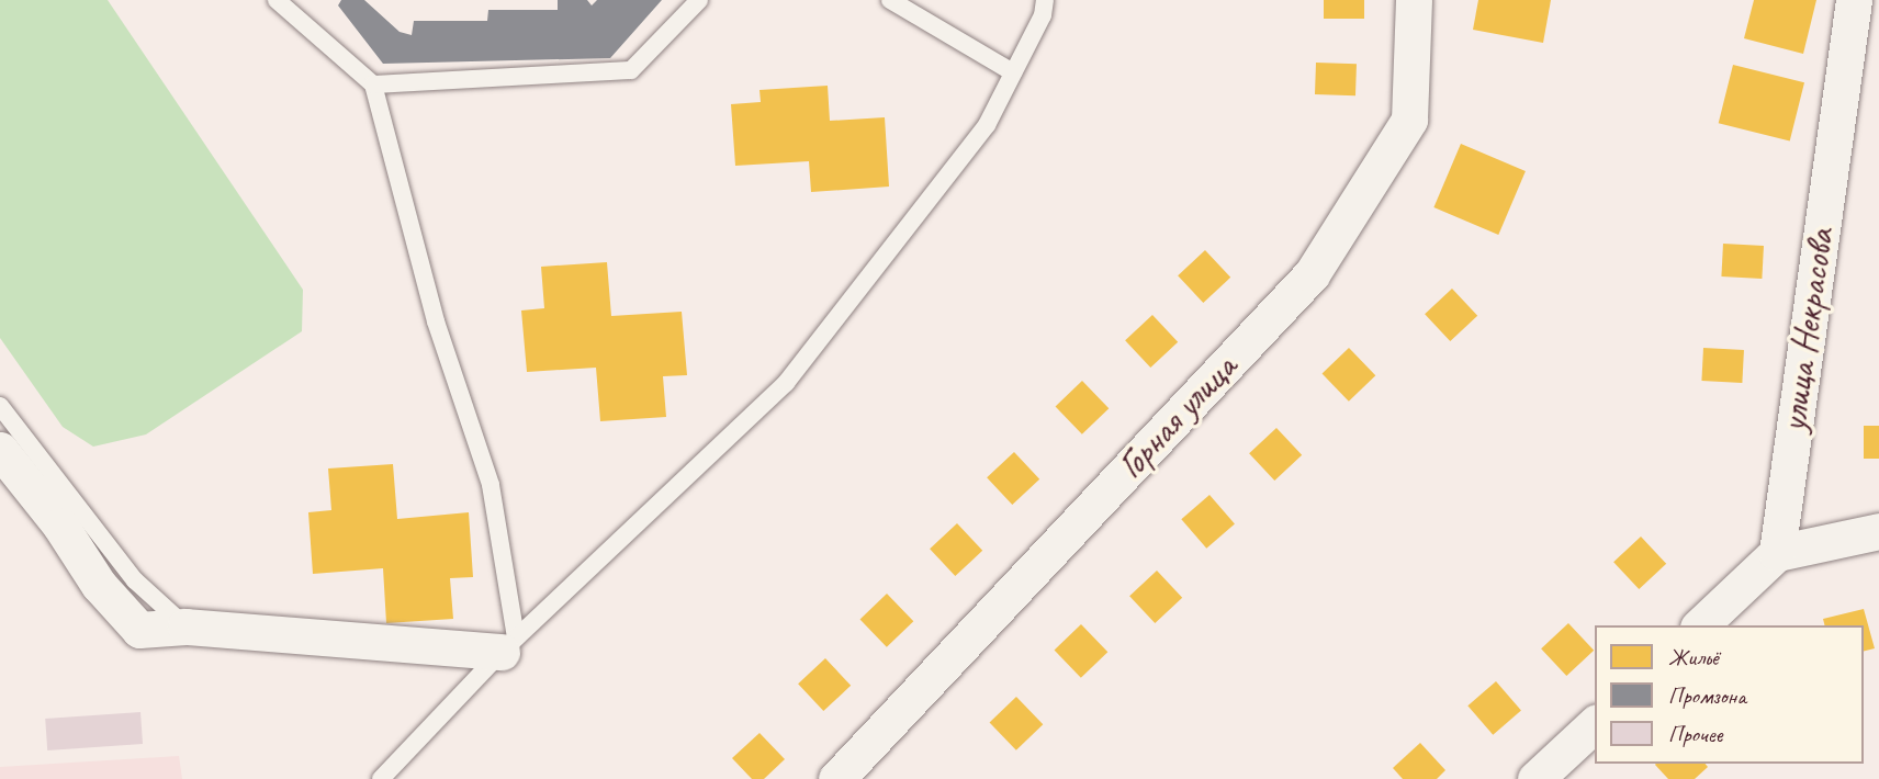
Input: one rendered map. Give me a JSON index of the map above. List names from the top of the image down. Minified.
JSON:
{"streets":{"street":["улица Некрасова","Горная улица"]},"legend":["Жильё","Промзона","Прочее"]}
